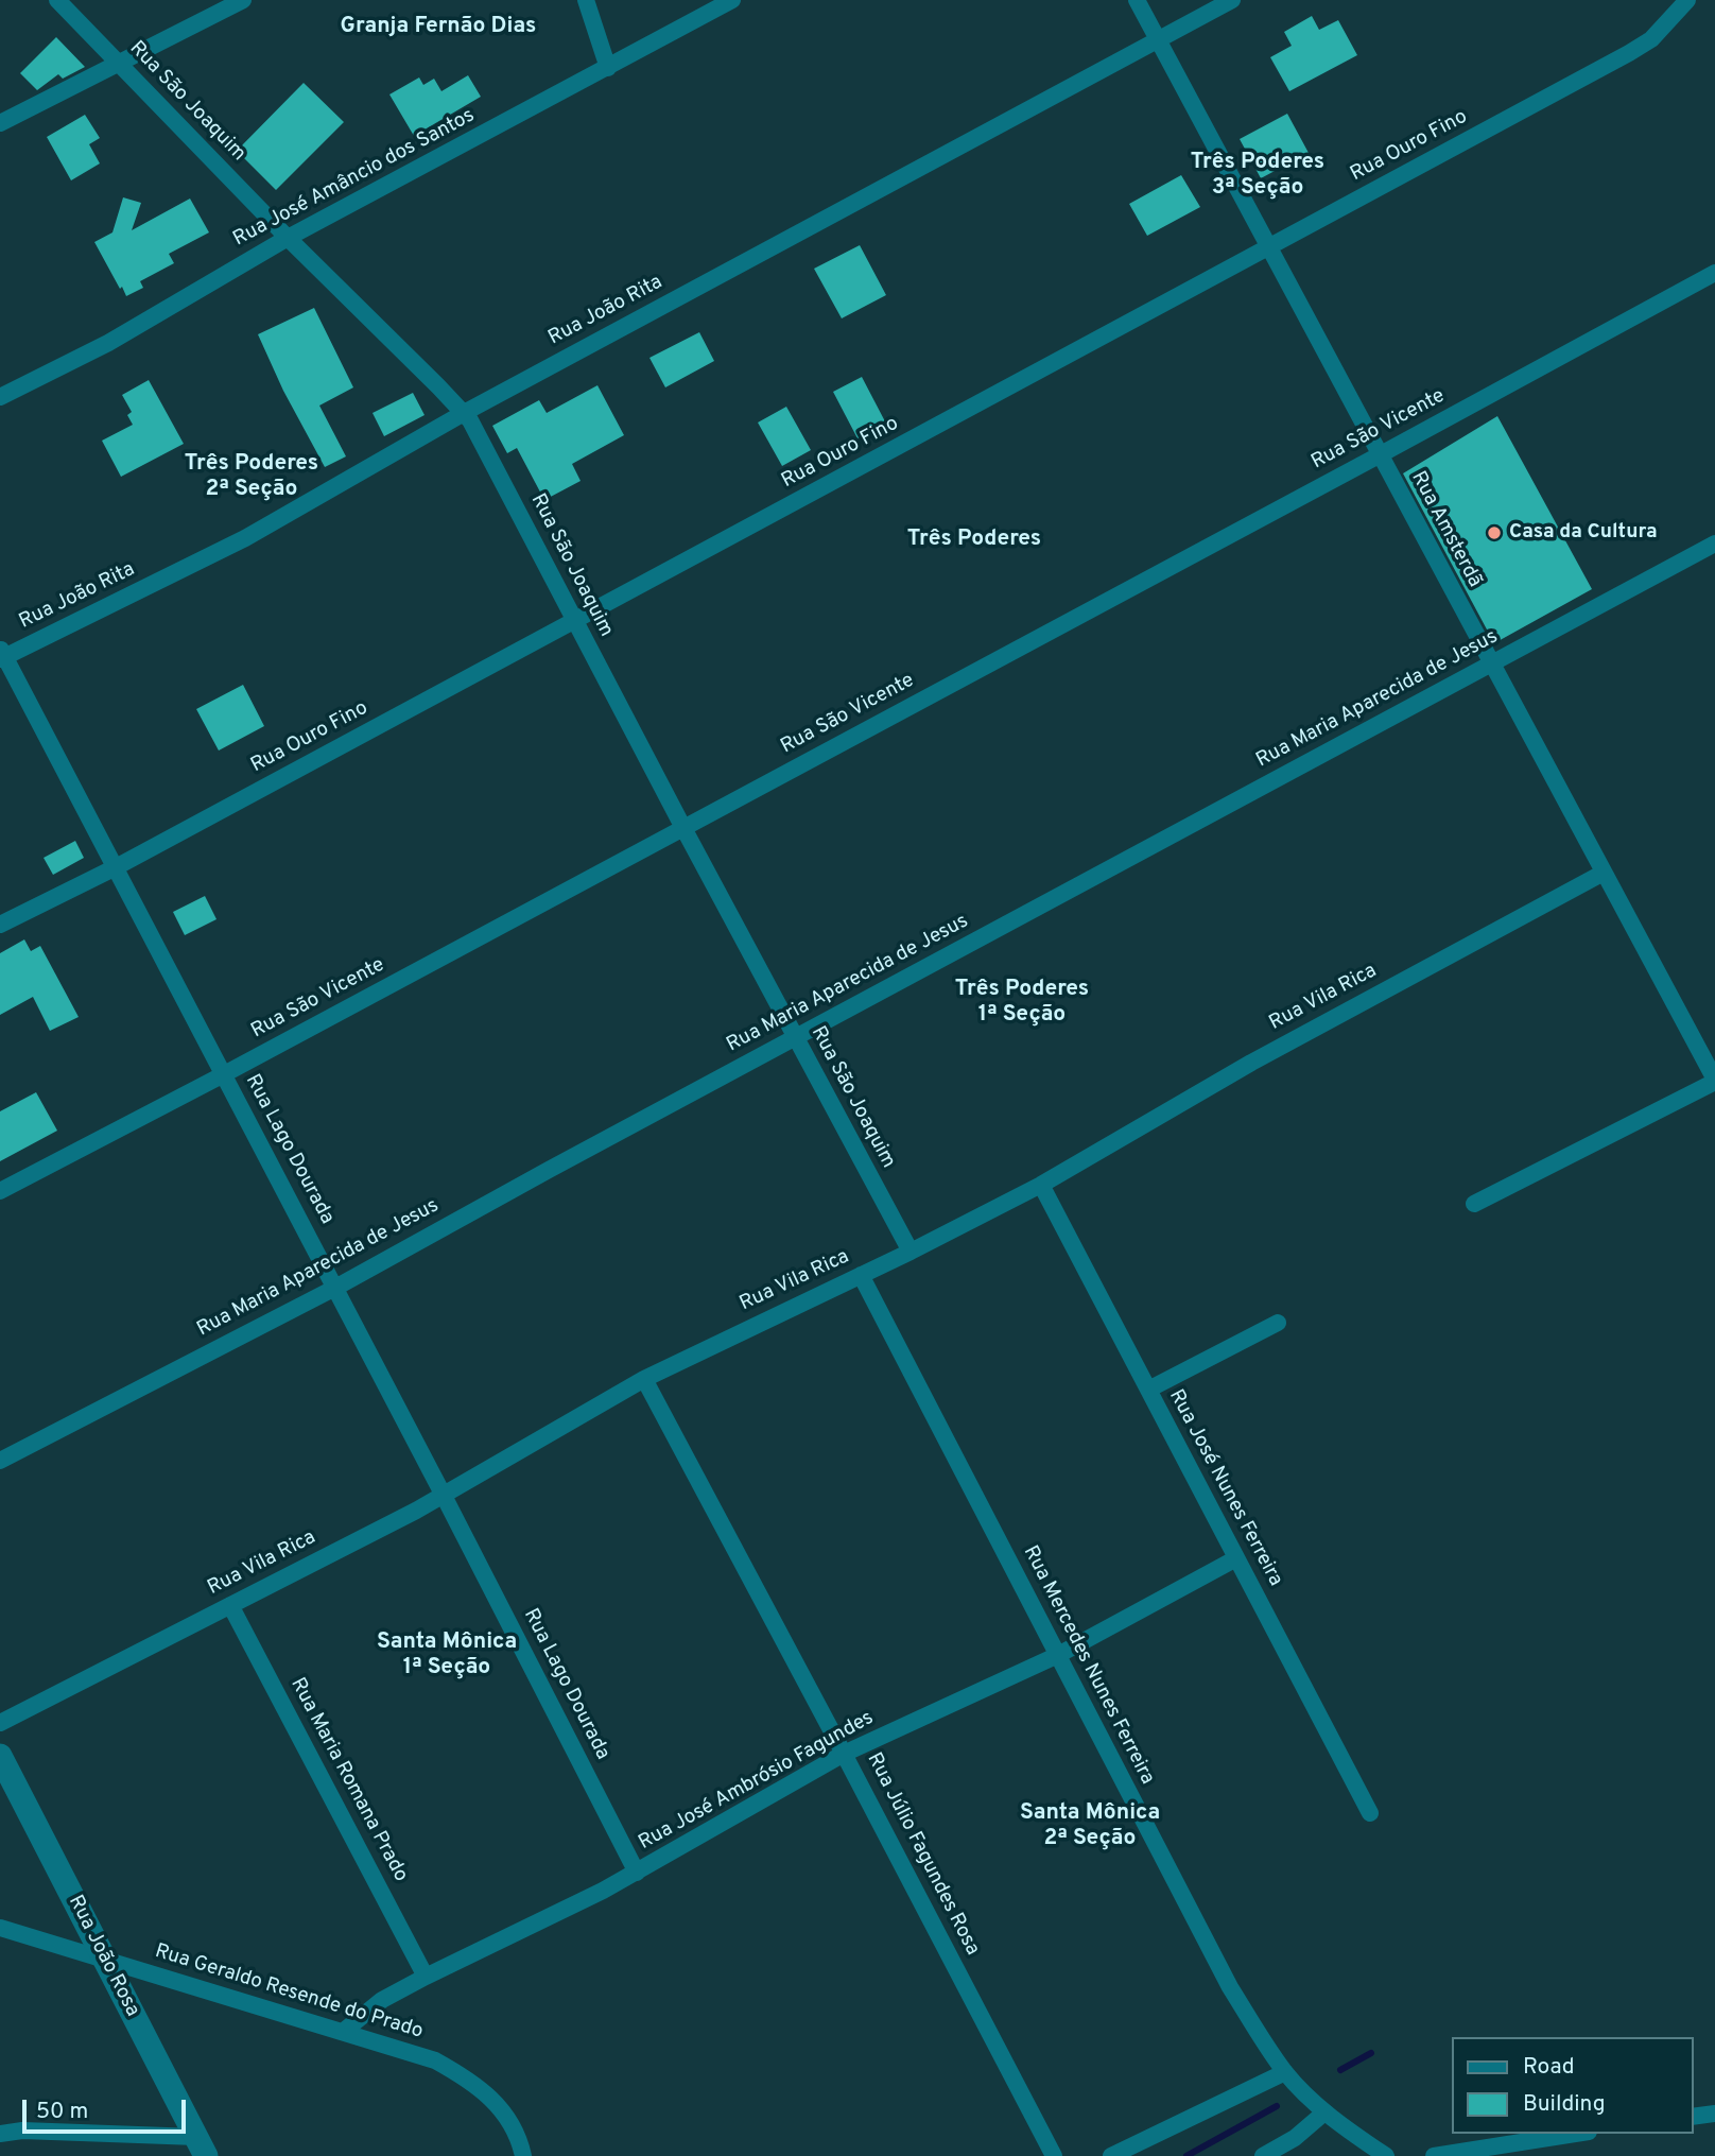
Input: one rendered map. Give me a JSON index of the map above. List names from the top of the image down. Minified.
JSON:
{"streets":{"main road":["Rua João Rosa"],"street":["Rua São Joaquim","Rua Ouro Fino","Rua José Amâncio dos Santos","Rua João Rita","Rua São Vicente","Rua Amsterdã","Rua Maria Aparecida de Jesus","Rua Vila Rica","Rua Lago Dourada","Rua José Nunes Ferreira","Rua Mercedes Nunes Ferreira","Rua Maria Romana Prado","Rua José Ambrósio Fagundes","Rua Júlio Fagundes Rosa","Rua Geraldo Resende do Prado"]},"crossings":[["Rua São Joaquim","Rua Ouro Fino"],["Rua São Joaquim","Rua José Amâncio dos Santos"],["Rua São Joaquim","Rua João Rita"],["Rua São Joaquim","Rua São Vicente"],["Rua São Joaquim","Rua Maria Aparecida de Jesus"],["Rua São Joaquim","Rua Vila Rica"],["Rua Ouro Fino","Rua Amsterdã"],["Rua Ouro Fino","Rua Lago Dourada"],["Rua João Rita","Rua Amsterdã"],["Rua João Rita","Rua Lago Dourada"],["Rua São Vicente","Rua Amsterdã"],["Rua São Vicente","Rua Lago Dourada"],["Rua Amsterdã","Rua Maria Aparecida de Jesus"],["Rua Amsterdã","Rua Vila Rica"],["Rua Maria Aparecida de Jesus","Rua Lago Dourada"],["Rua Vila Rica","Rua Lago Dourada"],["Rua Vila Rica","Rua José Nunes Ferreira"],["Rua Vila Rica","Rua Mercedes Nunes Ferreira"],["Rua Vila Rica","Rua Maria Romana Prado"],["Rua Vila Rica","Rua Júlio Fagundes Rosa"],["Rua Lago Dourada","Rua José Ambrósio Fagundes"],["Rua José Nunes Ferreira","Rua José Ambrósio Fagundes"],["Rua Mercedes Nunes Ferreira","Rua José Ambrósio Fagundes"],["Rua Maria Romana Prado","Rua José Ambrósio Fagundes"],["Rua José Ambrósio Fagundes","Rua Júlio Fagundes Rosa"],["Rua José Ambrósio Fagundes","Rua Geraldo Resende do Prado"],["Rua João Rosa","Rua Geraldo Resende do Prado"]],"districts":["Granja Fernão Dias","Três Poderes 3ª Seção","Três Poderes 2ª Seção","Três Poderes","Três Poderes 1ª Seção","Santa Mônica 1ª Seção","Santa Mônica 2ª Seção"],"places":["Casa da Cultura"],"legend":["Road","Building"],"scale_bar":"50 m"}
